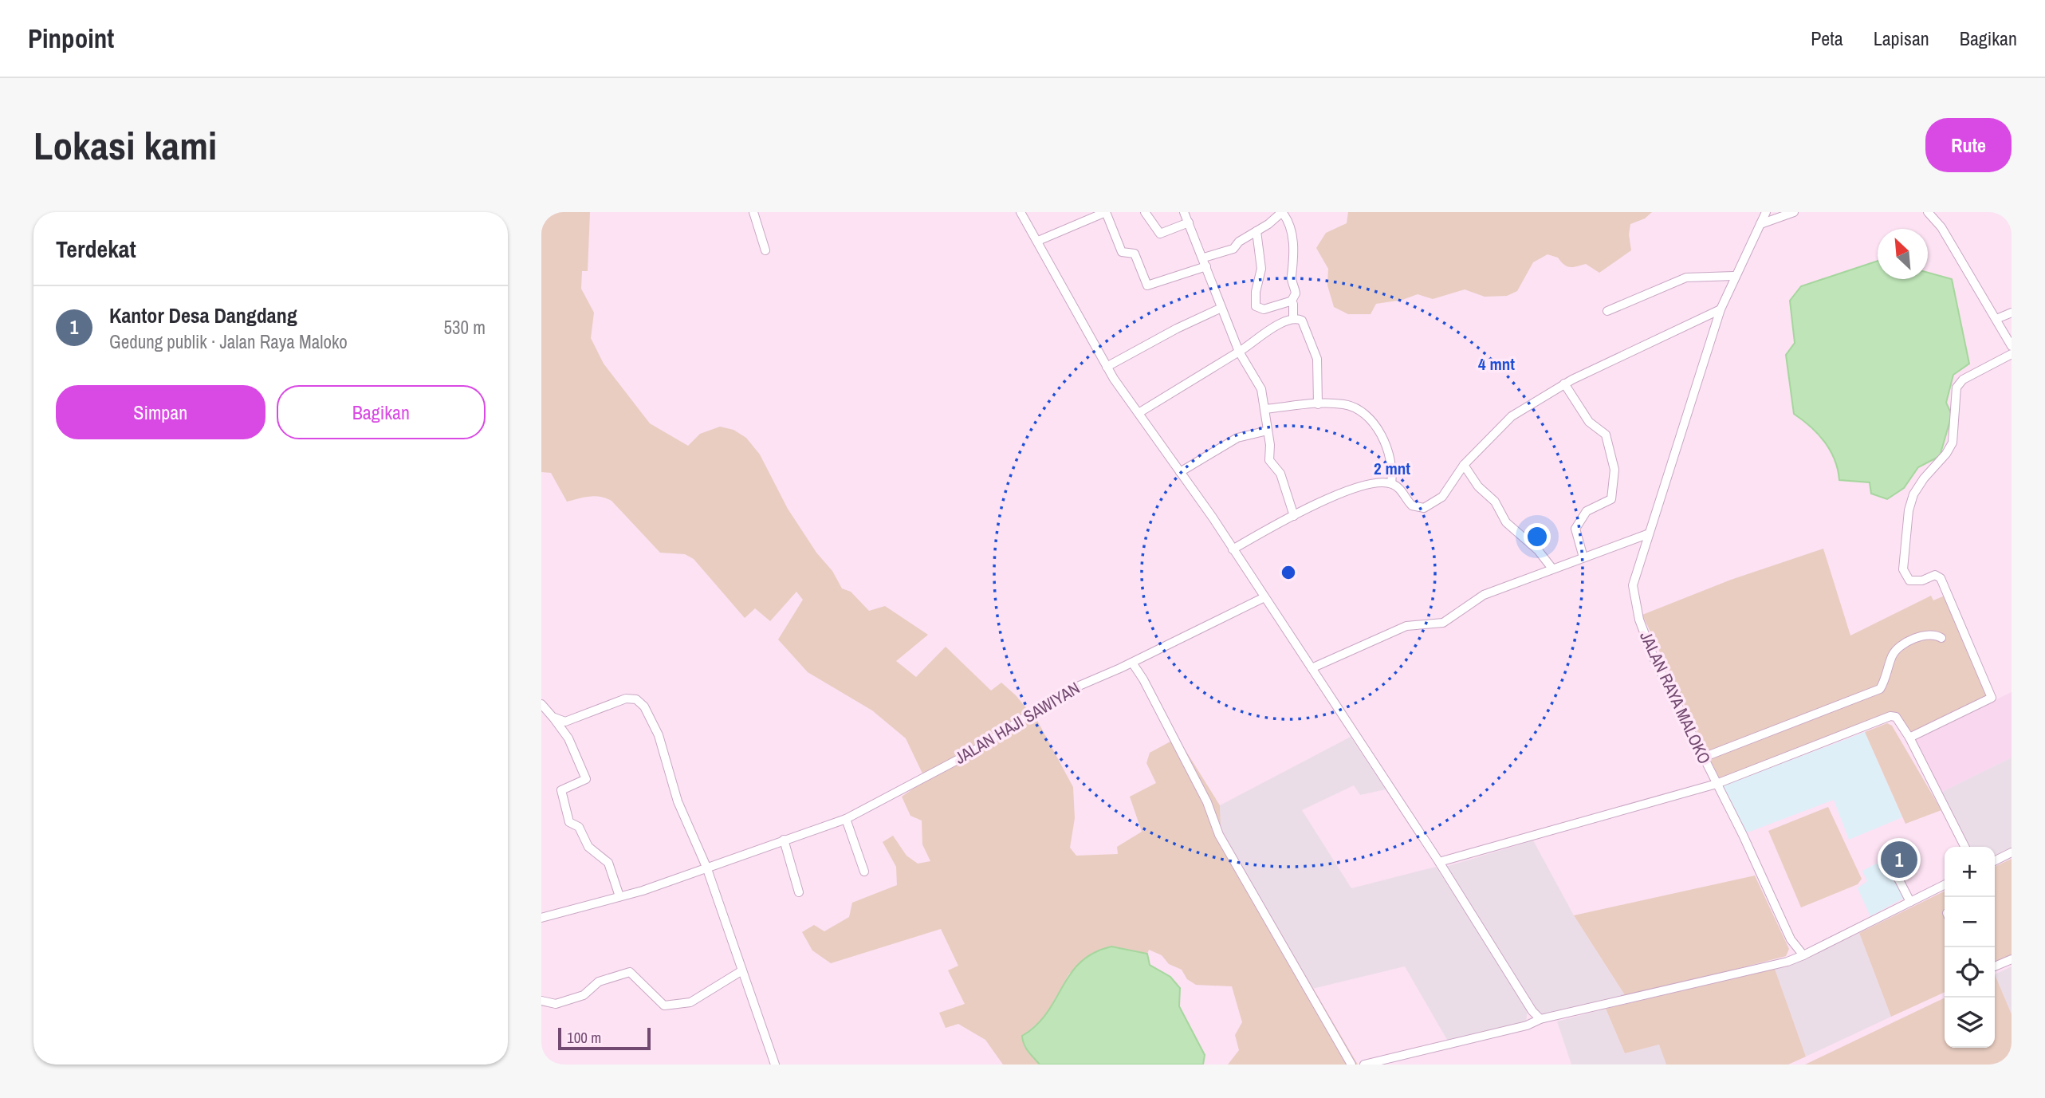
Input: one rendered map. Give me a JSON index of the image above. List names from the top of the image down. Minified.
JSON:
{"streets":{"street":["JALAN RAYA MALOKO","JALAN HAJI SAWIYAN"]},"scale_bar":"100 m","north":"top left","page":{"header":"Pinpoint","nav":["Peta","Lapisan","Bagikan"],"buttons":["Rute",["Simpan","Bagikan"]],"title":"Lokasi kami","heading":"Terdekat","list":[{"mark":"1","name":"Kantor Desa Dangdang","note":"Gedung publik · Jalan Raya Maloko","value":"530 m"}],"pins":"1","map_buttons":["+","−"],"scale":"100 m"},"rings":["4 mnt","2 mnt"]}
